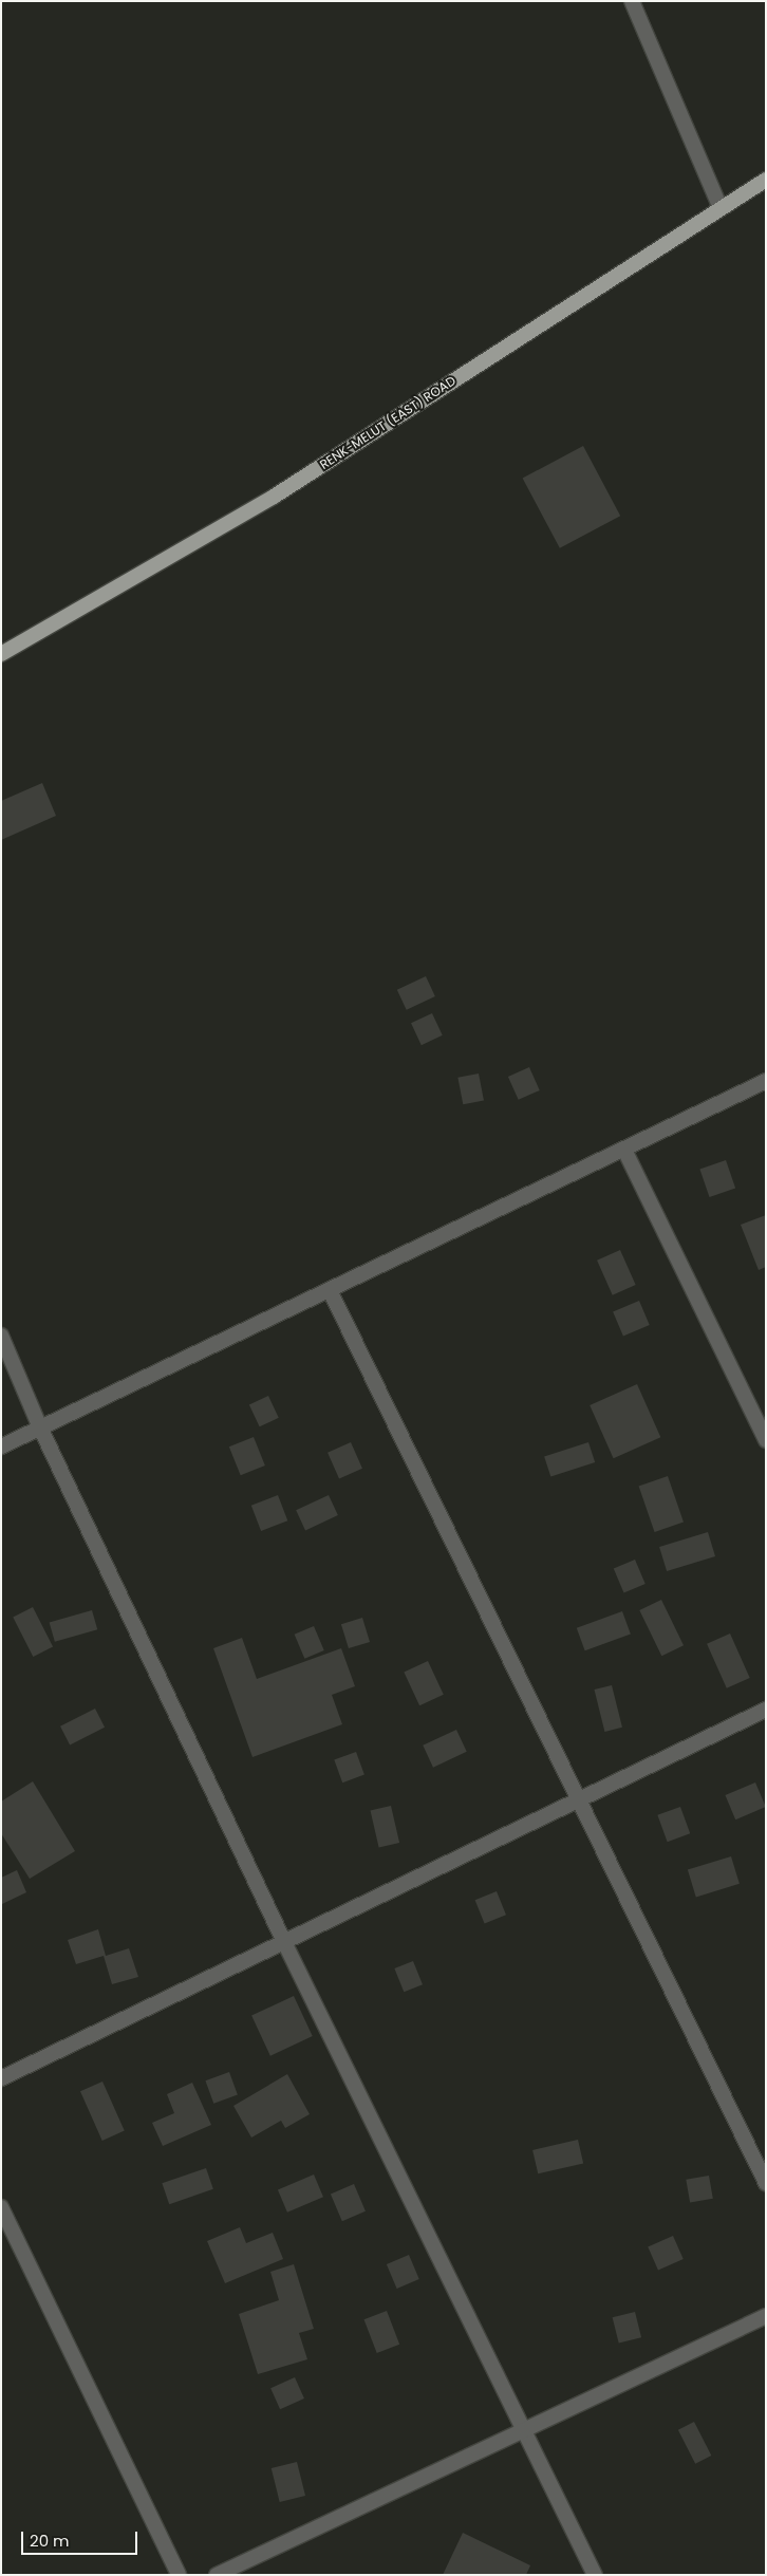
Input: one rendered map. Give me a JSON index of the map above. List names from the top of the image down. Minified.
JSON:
{"streets":{"main road":["RENK-MELUT (EAST) ROAD"]},"scale_bar":"20 m"}
